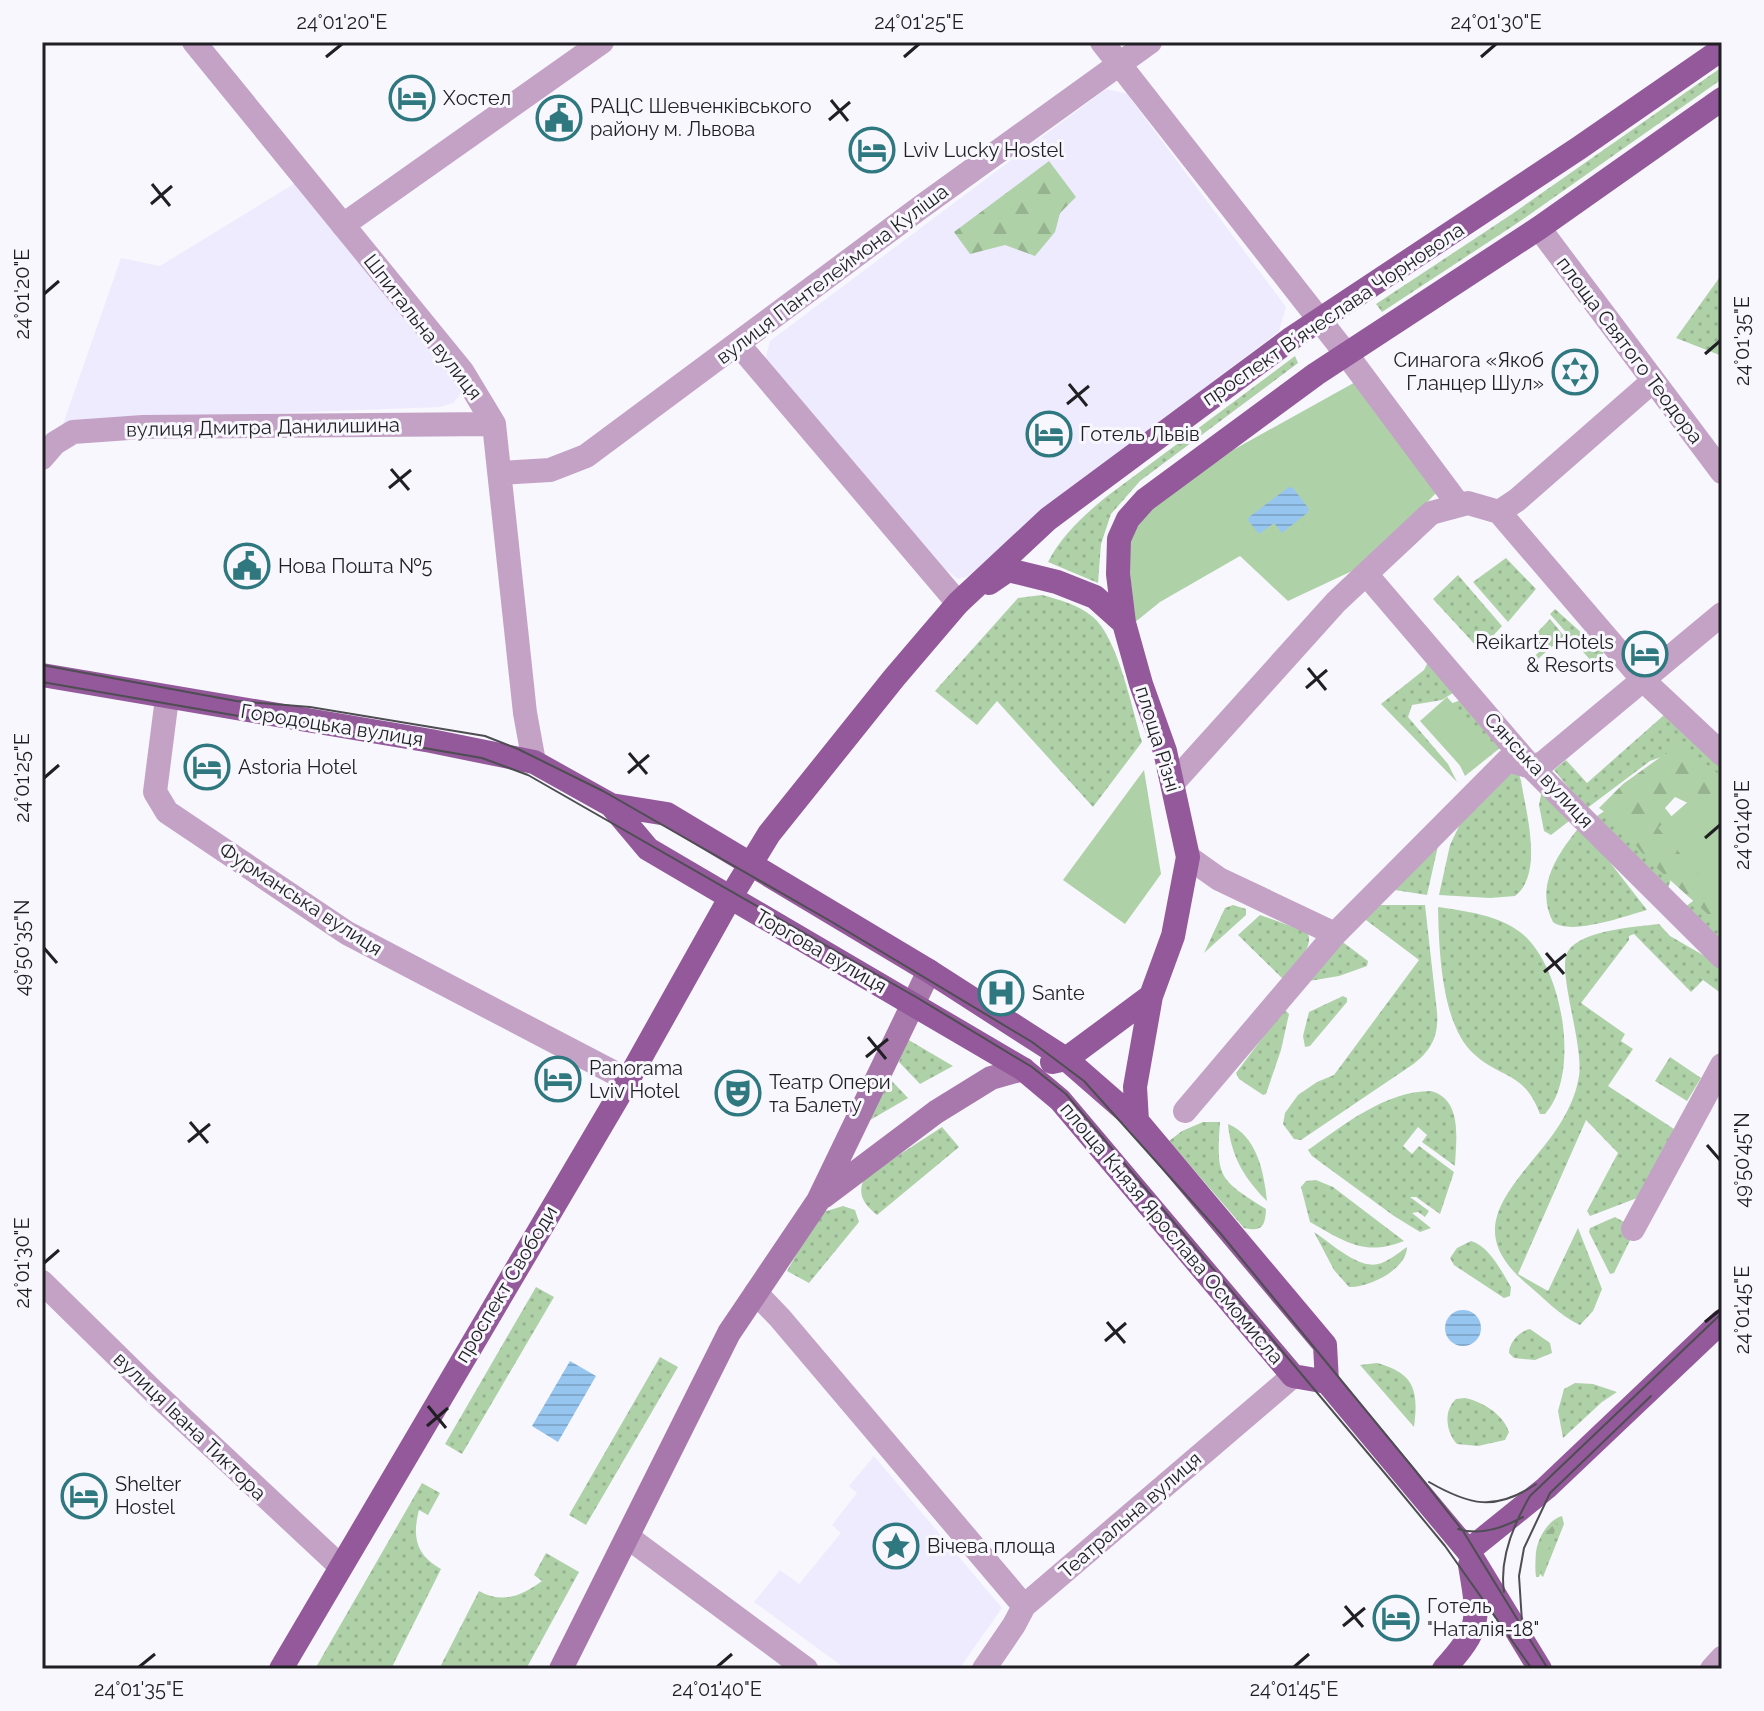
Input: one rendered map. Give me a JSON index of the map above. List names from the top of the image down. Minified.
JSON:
{"streets":{"main road":["проспект Вʼячеслава Чорновола","Городоцька вулиця","площа Різні","Торгова вулиця","площа Князя Ярослава Осмомисла","проспект Свободи"],"street":["вулиця Пантелеймона Куліша","Шпитальна вулиця","площа Святого Теодора","вулиця Дмитра Данилишина","Сянська вулиця","Фурманська вулиця","вулиця Івана Тиктора","Театральна вулиця"]},"crossings":[["вулиця Пантелеймона Куліша","Шпитальна вулиця"],["проспект Вʼячеслава Чорновола","площа Святого Теодора"],["проспект Вʼячеслава Чорновола","Городоцька вулиця"],["проспект Вʼячеслава Чорновола","площа Різні"],["проспект Вʼячеслава Чорновола","Торгова вулиця"],["проспект Вʼячеслава Чорновола","проспект Свободи"],["Шпитальна вулиця","вулиця Дмитра Данилишина"],["Шпитальна вулиця","Городоцька вулиця"],["Городоцька вулиця","Фурманська вулиця"],["Городоцька вулиця","Торгова вулиця"],["Городоцька вулиця","проспект Свободи"],["Фурманська вулиця","проспект Свободи"],["Торгова вулиця","площа Князя Ярослава Осмомисла"],["Торгова вулиця","проспект Свободи"],["площа Князя Ярослава Осмомисла","Театральна вулиця"],["проспект Свободи","вулиця Івана Тиктора"]],"places":{"hotel":["Хостел","Lviv Lucky Hostel","Готель Львів","Reikartz Hotels & Resorts","Astoria Hotel","Panorama Lviv Hotel","Shelter Hostel","Готель \"Наталія-18\""],"public building":["РАЦС Шевченківського району м. Львова","Нова Пошта №5"],"synagogue":["Синагога «Якоб Гланцер Шул»"],"hospital":["Sante"],"theatre":["Театр Опери та Балету"],"place":["Вічева площа"]},"coordinates":["24°01'20\"E","24°01'25\"E","24°01'30\"E","24°01'35\"E","24°01'40\"E","49°50'35\"N","49°50'45\"N","24°01'45\"E"]}
